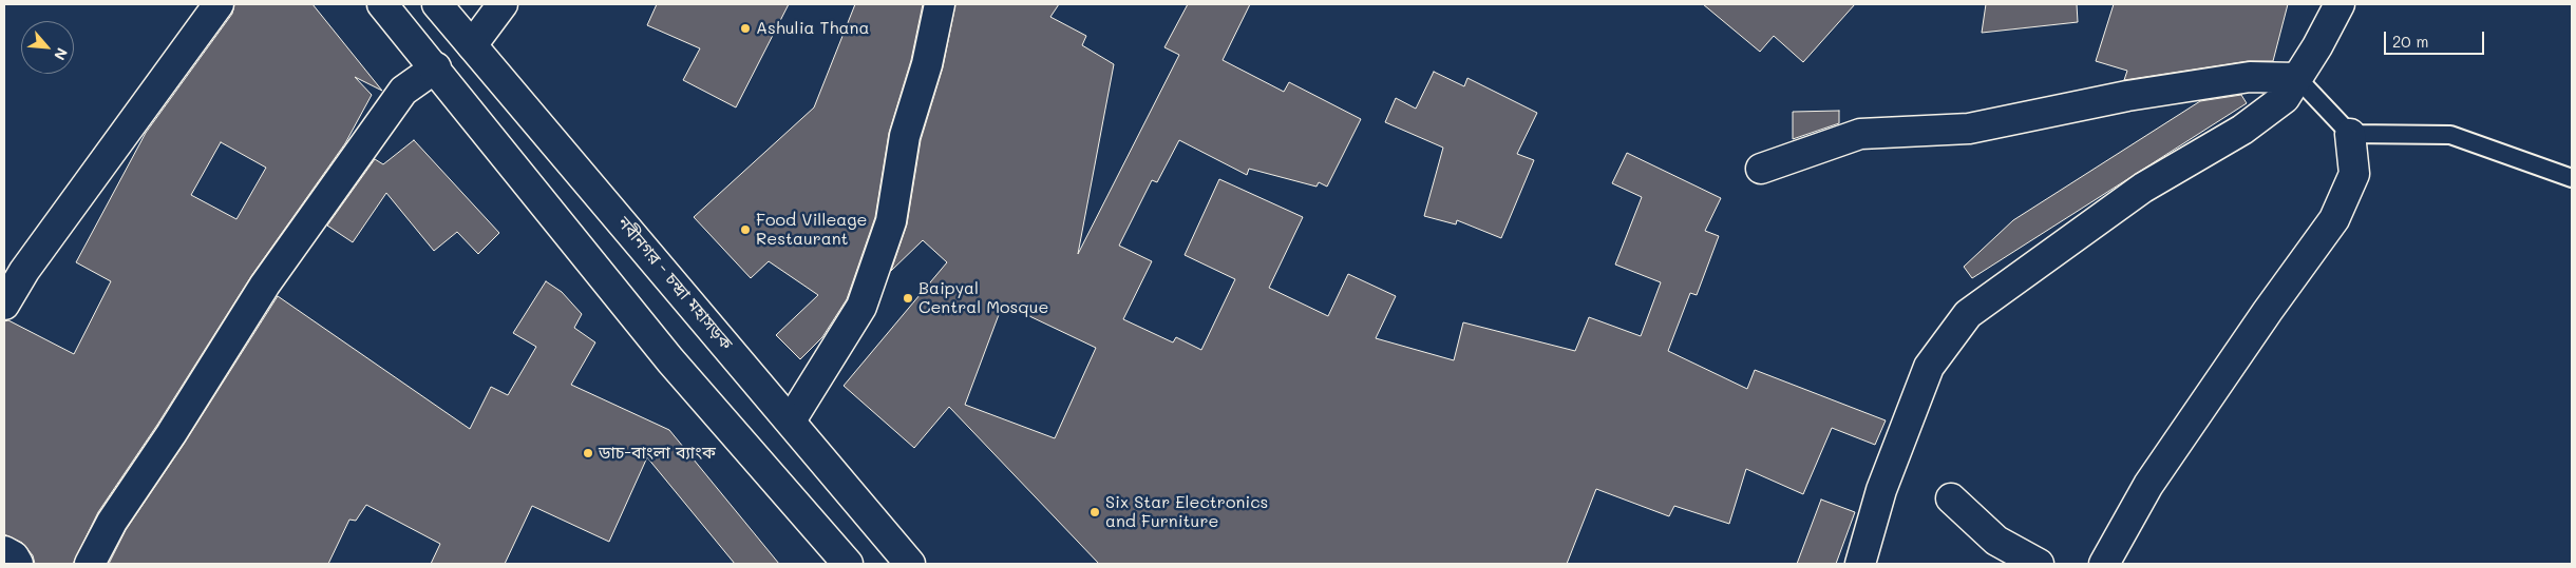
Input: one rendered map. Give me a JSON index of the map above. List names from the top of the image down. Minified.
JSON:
{"streets":{"main road":["নবীনগর - চন্দ্রা মহাসড়ক"]},"places":["Ashulia Thana","Food Villeage Restaurant","Baipyal Central Mosque","ডাচ-বাংলা ব্যাংক","Six Star Electronics and Furniture"],"scale_bar":"20 m","north":"bottom right"}
